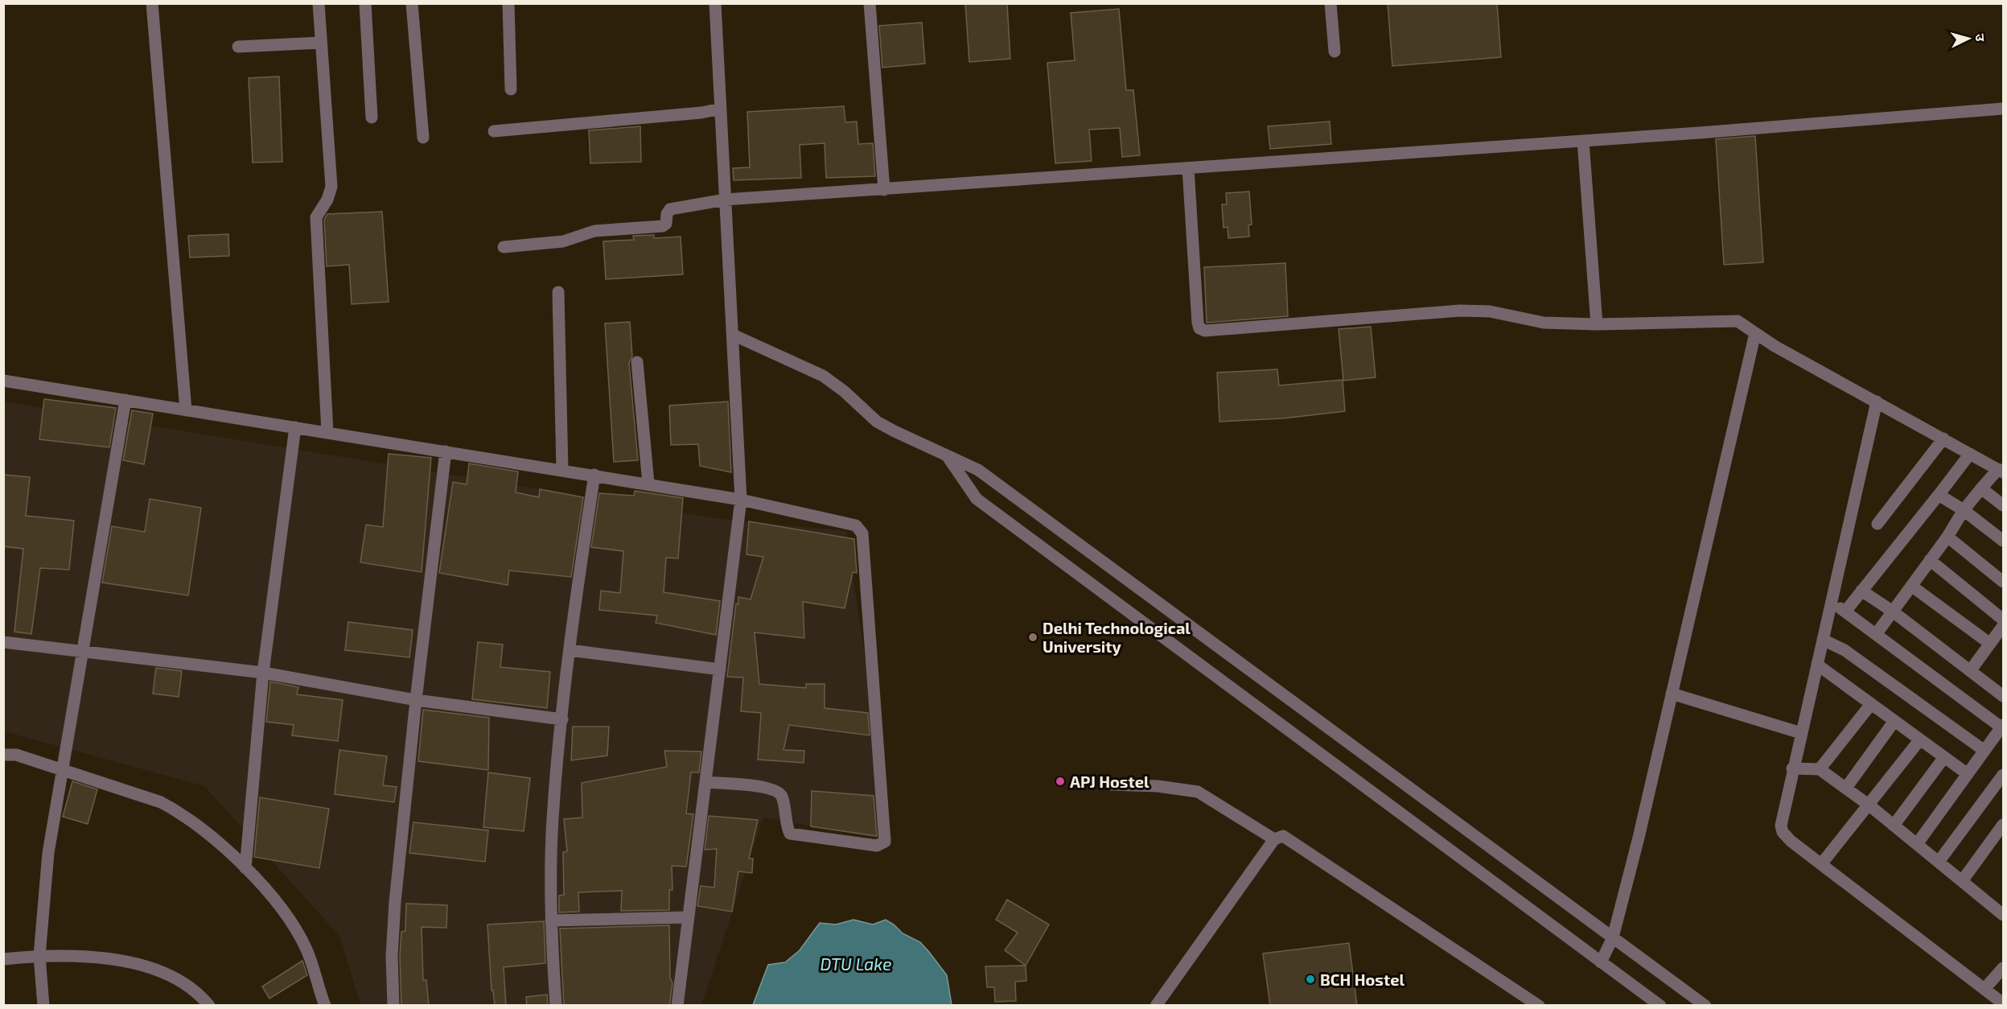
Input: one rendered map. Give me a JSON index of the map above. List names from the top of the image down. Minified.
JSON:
{"water":["DTU Lake"],"places":["Delhi Technological University","APJ Hostel","BCH Hostel"],"north":"right"}
